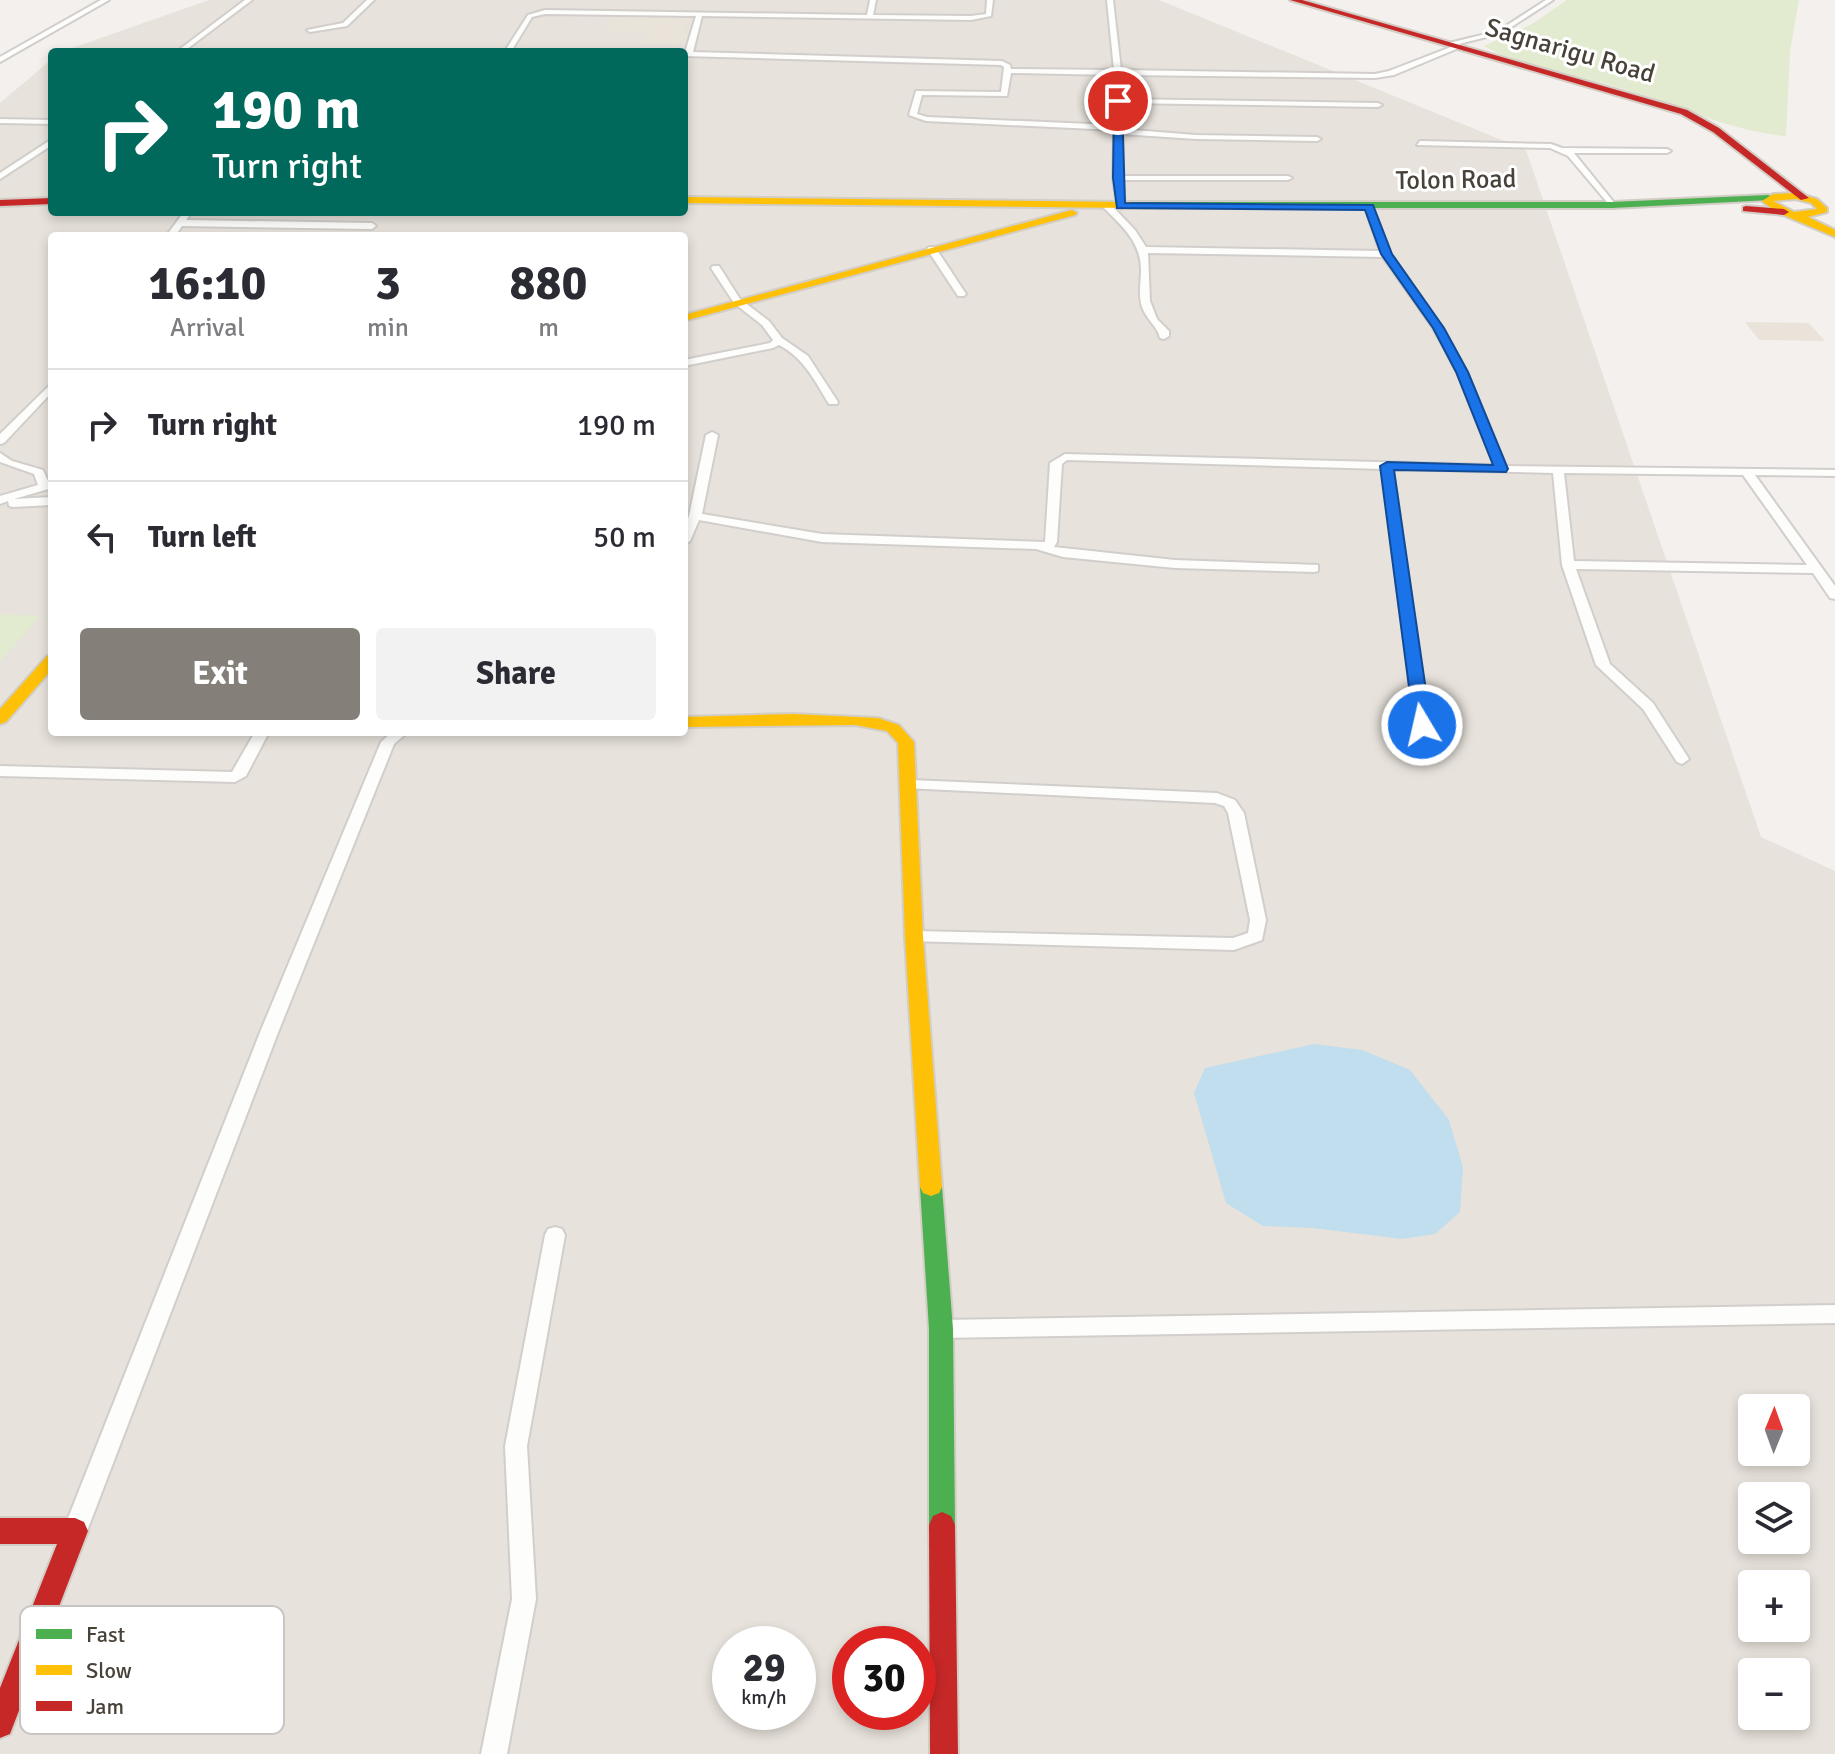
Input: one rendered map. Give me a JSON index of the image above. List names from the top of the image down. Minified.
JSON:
{"streets":{"main road":["Sagnarigu Road","Tolon Road"]},"crossings":[["Sagnarigu Road","Tolon Road"]],"legend":["Fast","Slow","Jam"],"north":"top","page":{"turn":["190 m","Turn right"],"eta":["16:10","Arrival","3","min","880","m"],"list":[{"name":"Turn right","value":"190 m"},{"name":"Turn left","value":"50 m"}],"buttons":["Exit","Share"],"map_buttons":["+","−"],"speed":"29 km/h","limit":"30"}}
